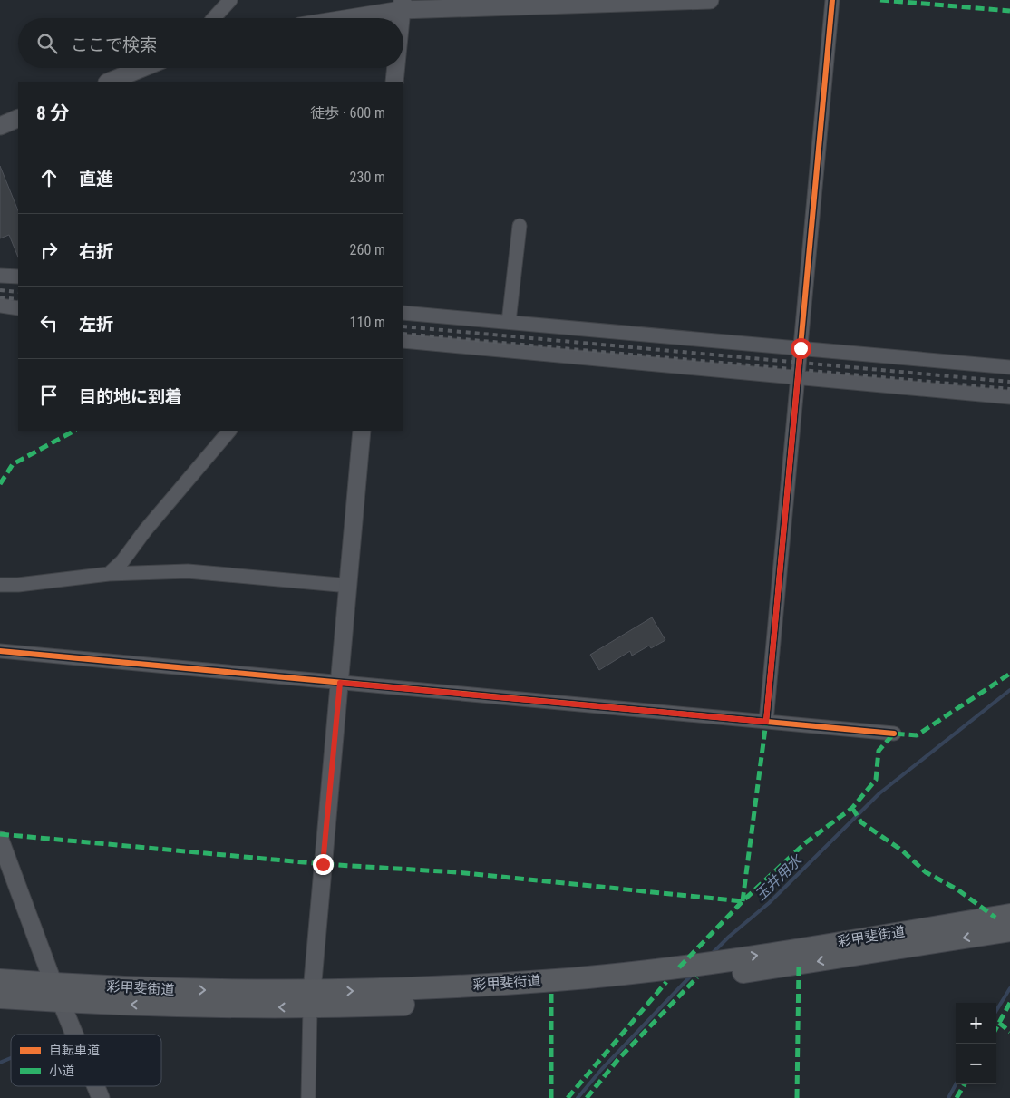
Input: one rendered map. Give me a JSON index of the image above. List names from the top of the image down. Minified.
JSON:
{"streets":{"highway":["彩甲斐街道"]},"water":["玉井用水"],"legend":["自転車道","小道"],"page":{"search":"ここで検索","heading":["8 分","徒歩 · 600 m"],"list":[["直進","230 m"],["右折","260 m"],["左折","110 m"],"目的地に到着"],"map_buttons":["+","−"]}}
